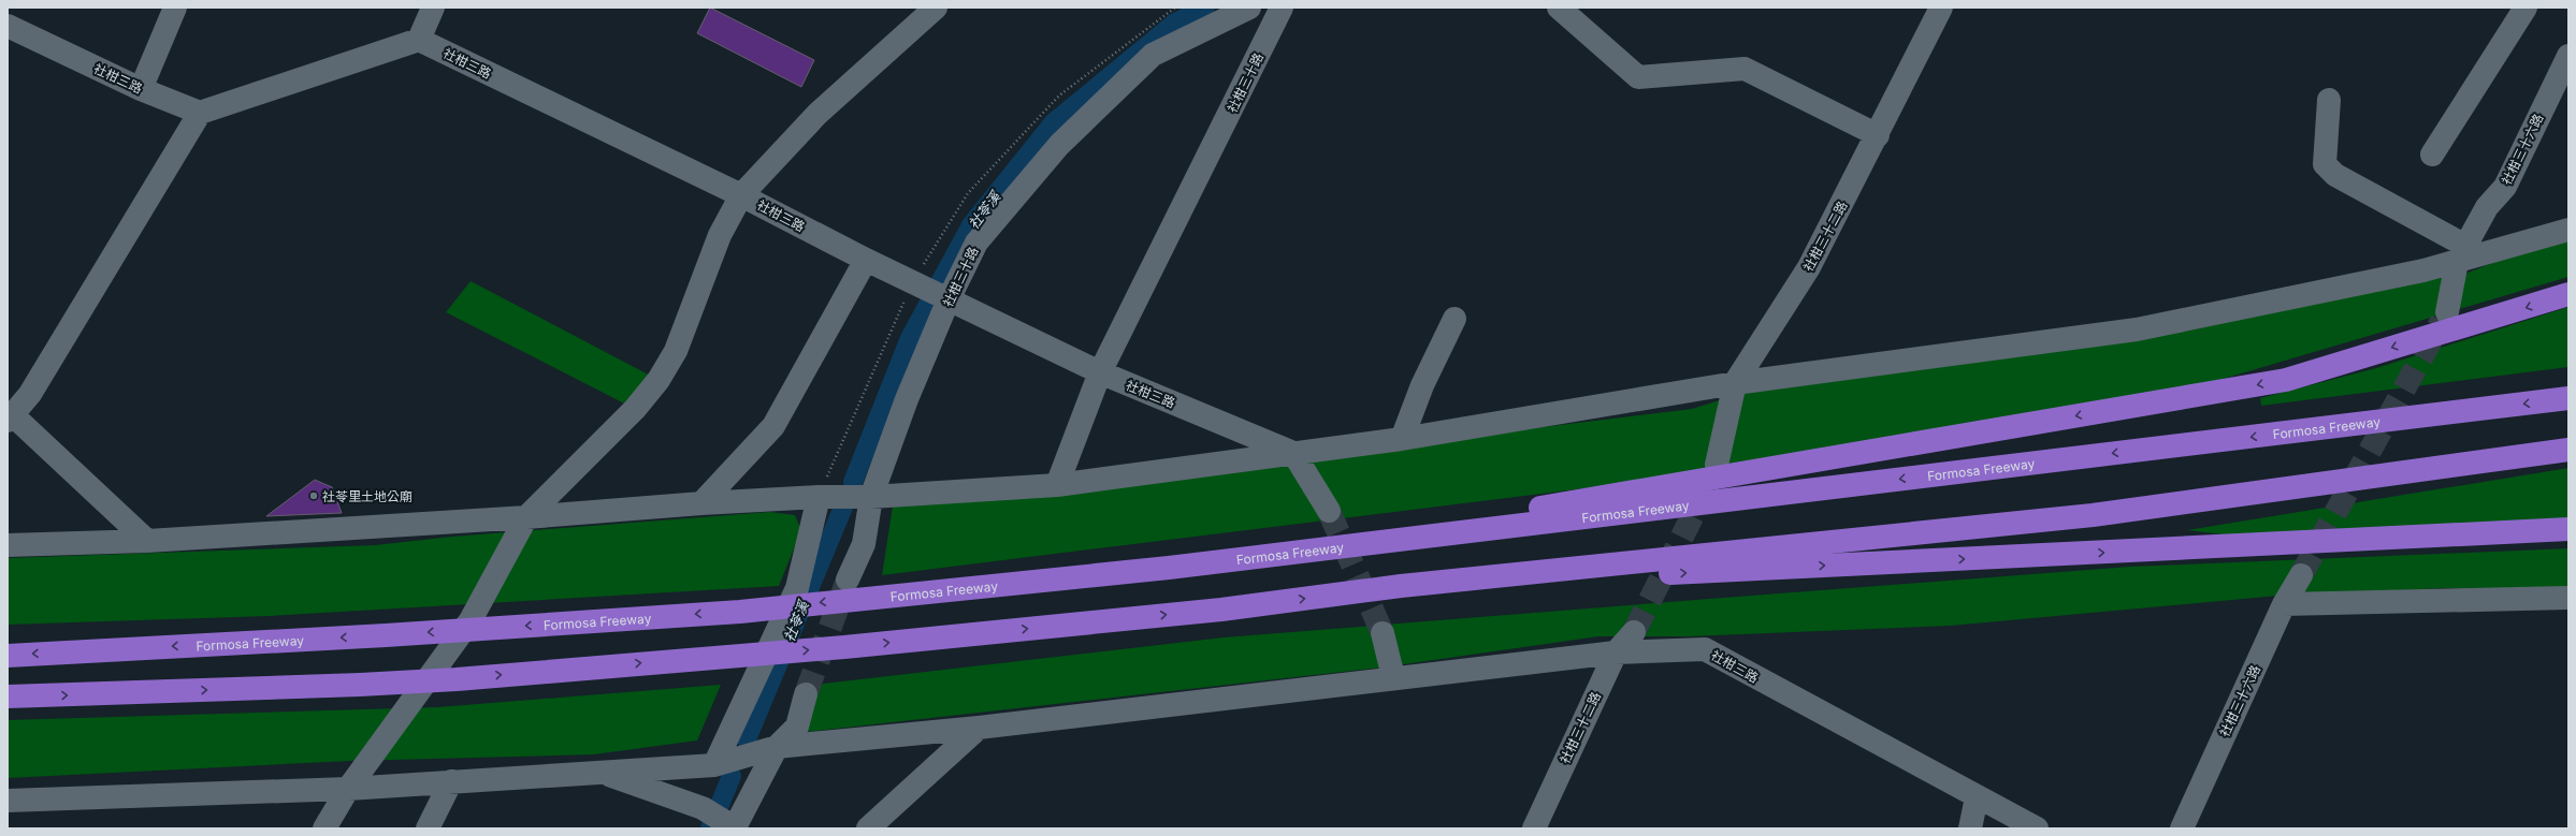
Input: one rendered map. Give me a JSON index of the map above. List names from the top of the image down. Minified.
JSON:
{"streets":{"highway":["Formosa Freeway"],"street":["社柑三路","社柑三十路","社柑三十六路","社柑三十二路"]},"crossings":[["社柑三路","社柑三十路"],["社柑三路","社柑三十二路"]],"water":["社苓溪"],"places":["社苓里土地公廟"]}
